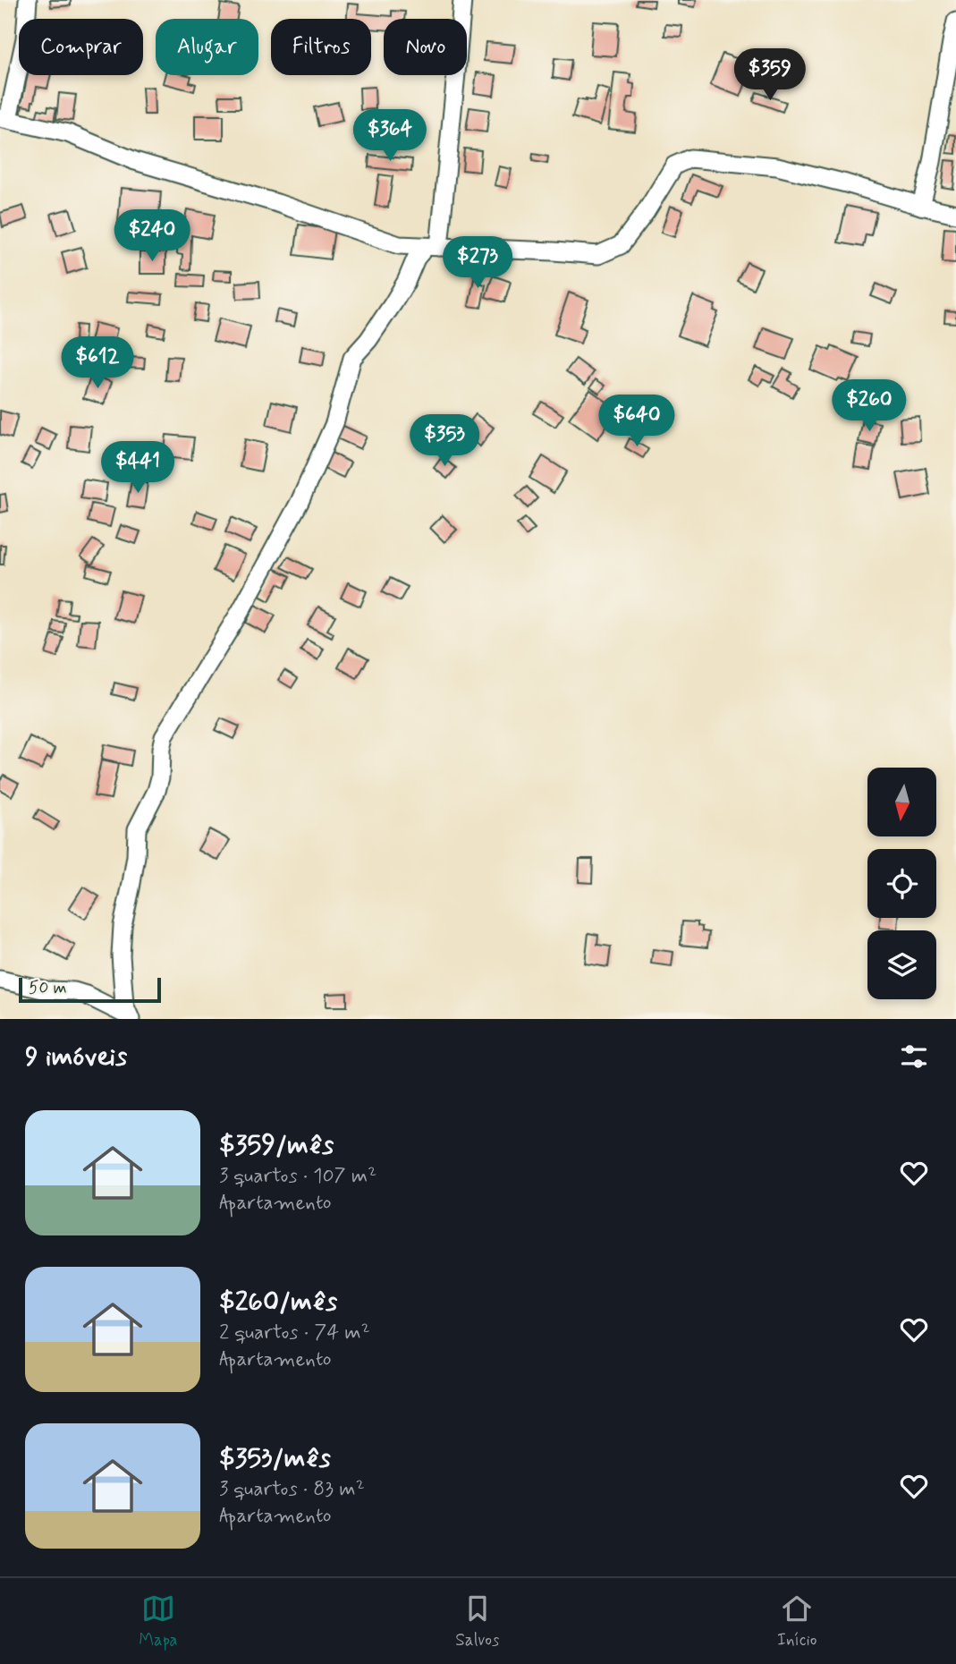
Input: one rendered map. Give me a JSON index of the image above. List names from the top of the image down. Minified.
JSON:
{"scale_bar":"50 m","north":"bottom","page":{"chip":["Comprar","Alugar","Filtros","Novo"],"price":["$359","$364","$240","$273","$612","$260","$640","$353","$441"],"scale":"50 m","heading":"9 imóveis","list":[{"name":"$359/mês","note":"3 quartos · 107 m² · Apartamento"},{"name":"$260/mês","note":"2 quartos · 74 m² · Apartamento"},{"name":"$353/mês","note":"3 quartos · 83 m² · Apartamento"}],"tabs":["Mapa","Salvos","Início"]}}
